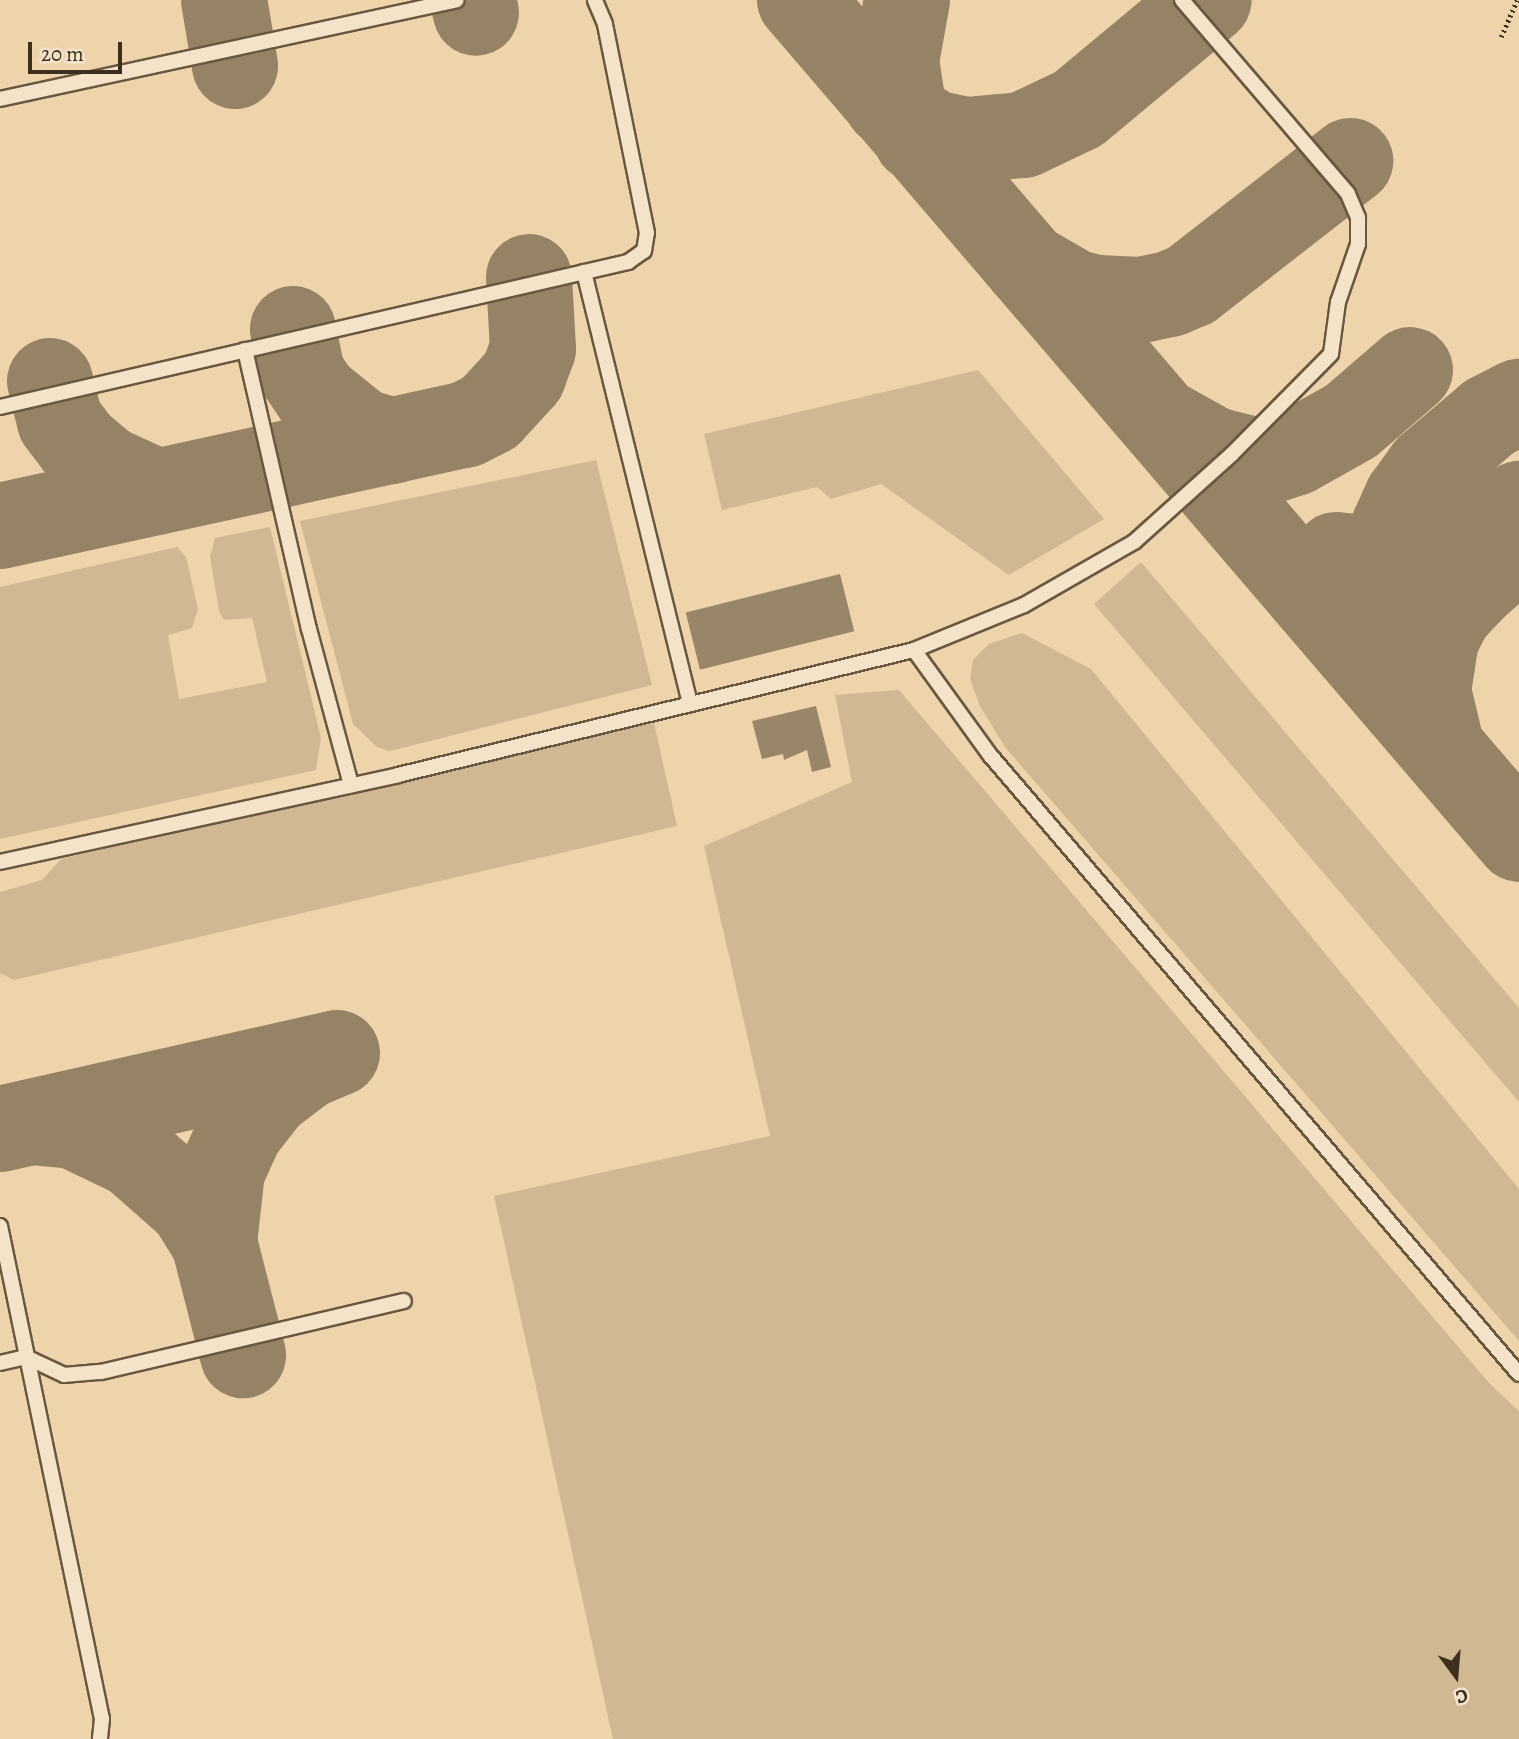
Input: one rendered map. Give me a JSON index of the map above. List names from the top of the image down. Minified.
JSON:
{"scale_bar":"20 m","north":"bottom"}
